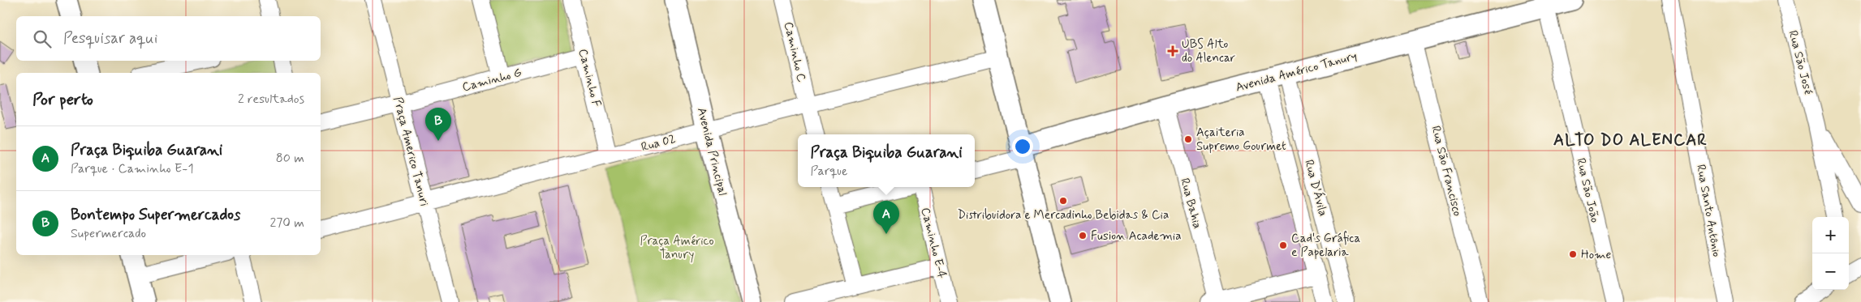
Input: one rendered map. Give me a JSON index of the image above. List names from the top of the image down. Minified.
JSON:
{"streets":{"street":["Caminho C","Rua São José","Avenida Américo Tanury","Caminho F","Caminho G","Rua 02","Praça Americo Tanuri","Avenida Principal","Rua São Francisco","Rua D'Ávila","Rua São João","Rua Bahia","Rua Santo Antônio","Caminho E-4"]},"crossings":[["Caminho C","Rua 02"],["Avenida Américo Tanury","Rua São Francisco"],["Avenida Américo Tanury","Rua D'Ávila"],["Avenida Américo Tanury","Rua São João"],["Avenida Américo Tanury","Rua Bahia"],["Caminho F","Caminho G"],["Caminho F","Rua 02"],["Caminho G","Praça Americo Tanuri"],["Rua 02","Praça Americo Tanuri"],["Rua 02","Avenida Principal"]],"districts":["ALTO DO ALENCAR"],"parks":["Praça Américo Tanury"],"places":{"health":["UBS Alto do Alencar"],"other":["Açaiteria Supremo Gourmet","Distribuidora e Mercadinho Bebidas & Cia","Fusion Academia","Cad's Gráfica e Papelaria","Home"]},"page":{"search":"Pesquisar aqui","heading":["Por perto","2 resultados"],"pins":["B","A"],"list":[{"mark":"A","name":"Praça Biquiba Guarani","note":"Parque · Caminho E-1","value":"80 m"},{"mark":"B","name":"Bontempo Supermercados","note":"Supermercado","value":"270 m"}],"popup":["Praça Biquiba Guarani","Parque"],"map_buttons":["+","−"]}}
